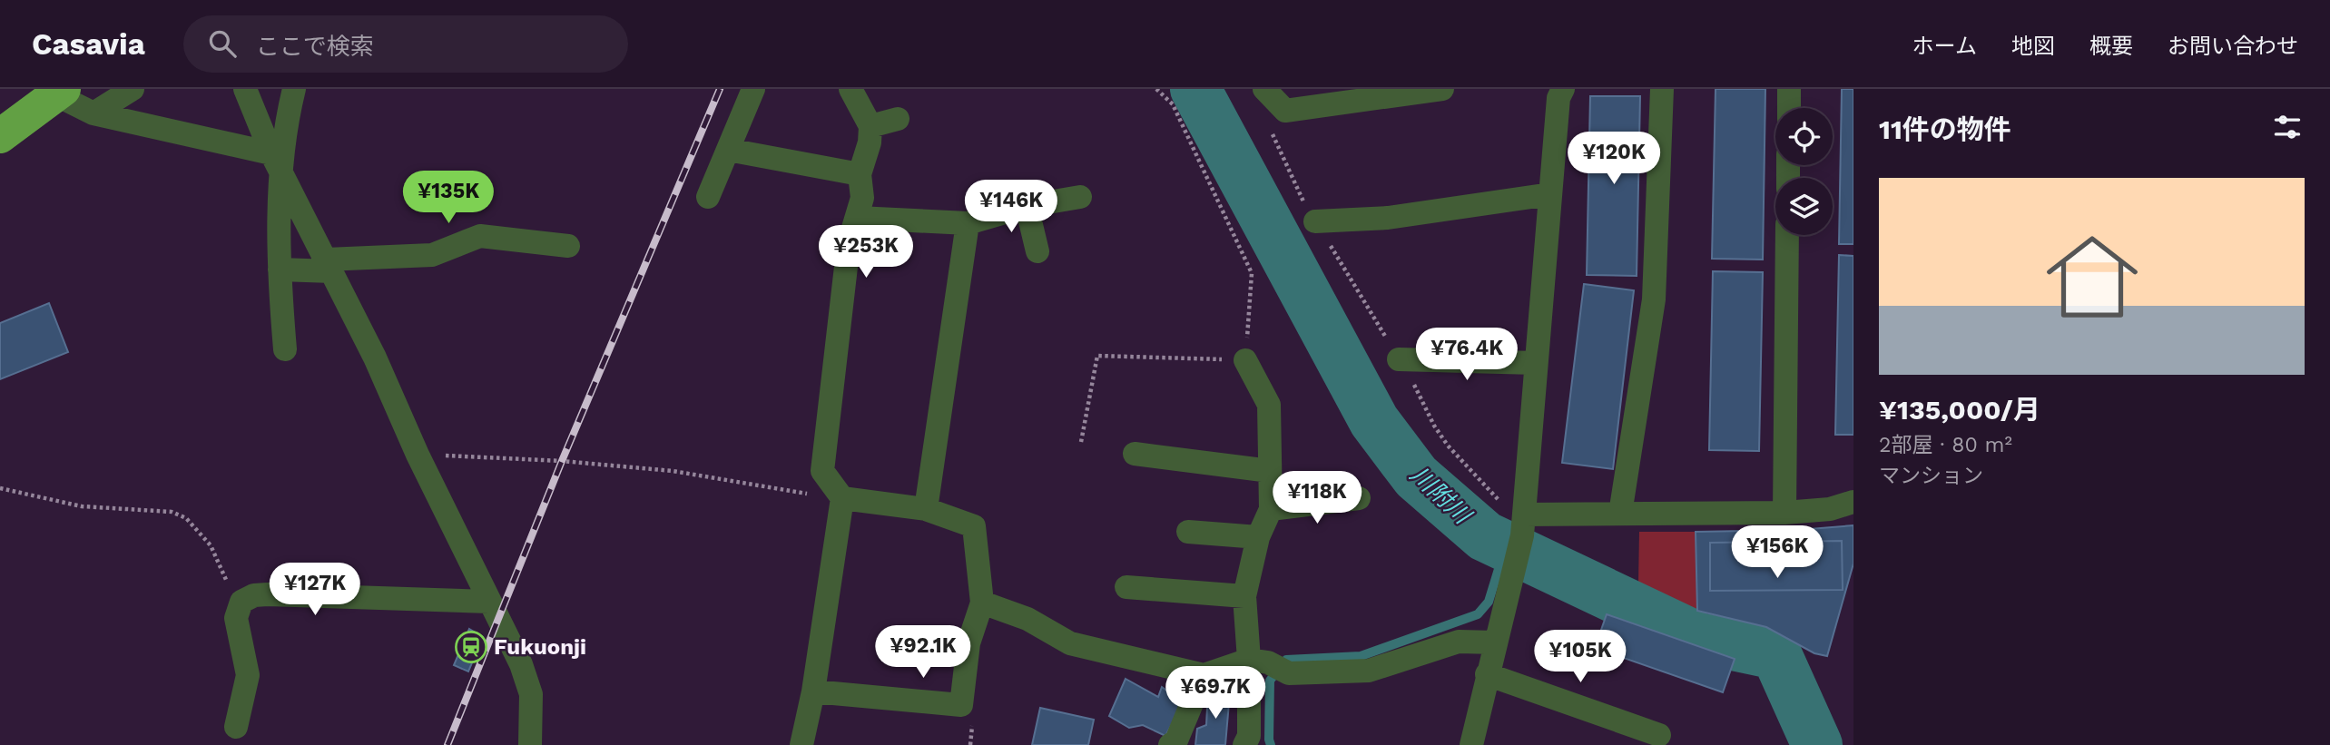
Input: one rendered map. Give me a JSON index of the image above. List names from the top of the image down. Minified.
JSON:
{"water":["川附川"],"places":{"station":["Fukuonji"]},"page":{"header":"Casavia","search":"ここで検索","nav":["ホーム","地図","概要","お問い合わせ"],"heading":"11件の物件","price":["¥120K","¥135K","¥146K","¥253K","¥76.4K","¥118K","¥156K","¥127K","¥92.1K","¥105K","¥69.7K"],"list":[{"name":"¥135,000/月","note":"2部屋 · 80 m² · マンション"}]}}
